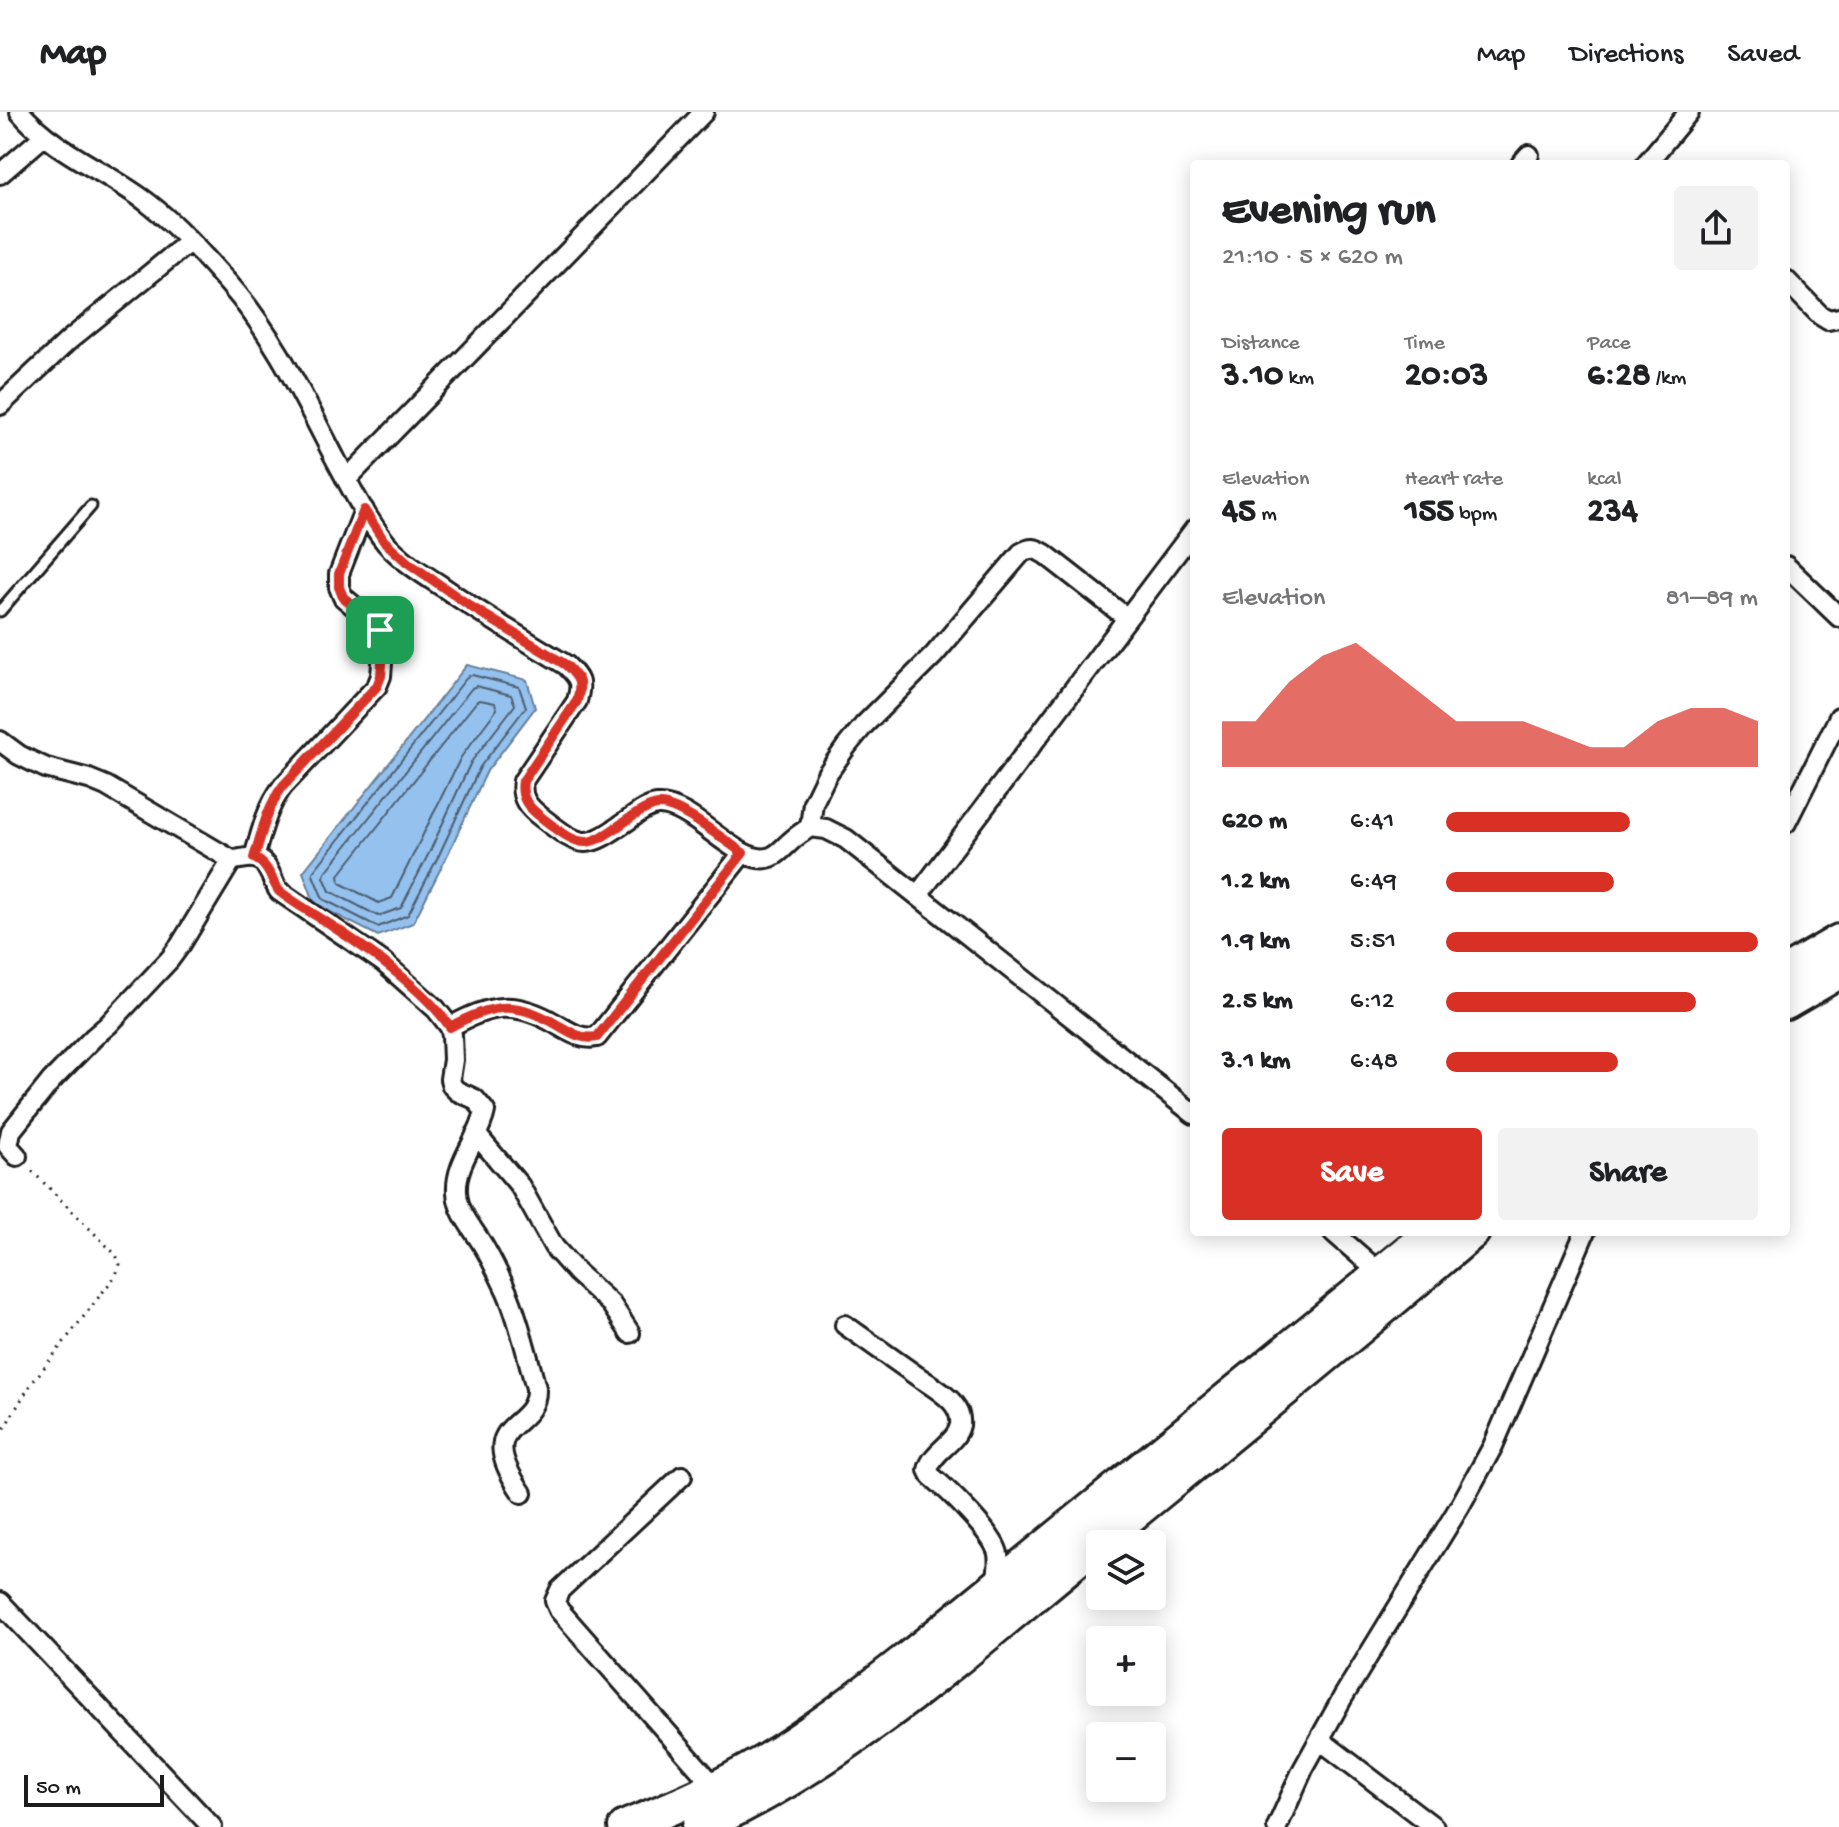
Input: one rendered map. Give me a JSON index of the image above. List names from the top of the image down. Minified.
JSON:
{"scale_bar":"50 m","page":{"header":"Map","nav":["Map","Directions","Saved"],"heading":["Evening run","21:10 · 5 × 620 m"],"stats":[["Distance","3.10 km"],["Time","20:03"],["Pace","6:28 /km"],["Elevation","45 m"],["Heart rate","155 bpm"],["kcal","234"]],"chart":["Elevation","81–89 m"],"list":[{"name":"620 m","note":"6:41"},{"name":"1.2 km","note":"6:49"},{"name":"1.9 km","note":"5:51"},{"name":"2.5 km","note":"6:12"},{"name":"3.1 km","note":"6:48"}],"buttons":["Save","Share"],"map_buttons":["+","−"],"scale":"50 m"}}
